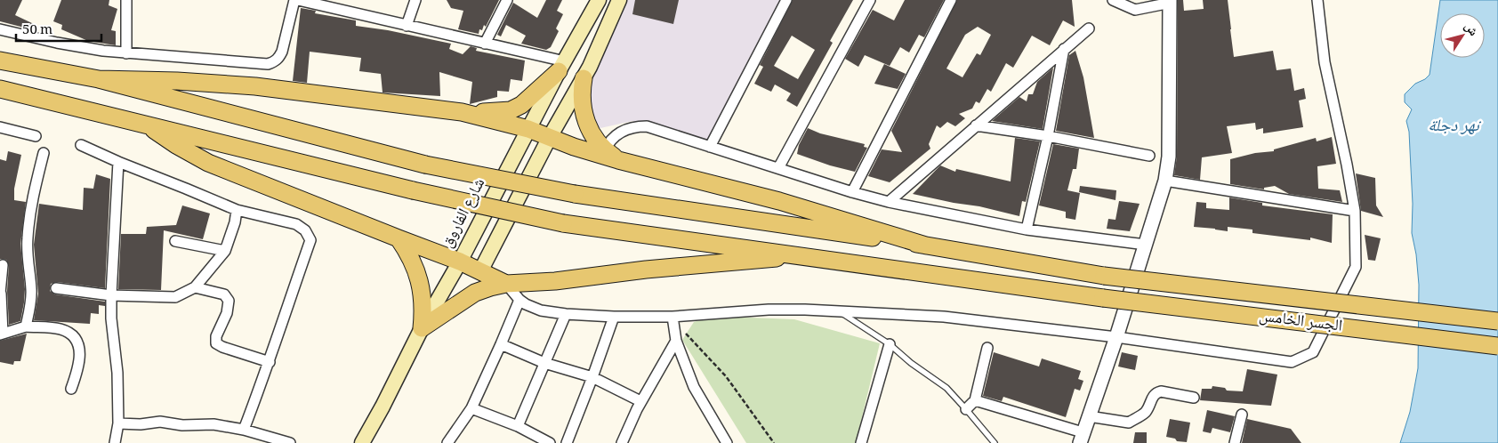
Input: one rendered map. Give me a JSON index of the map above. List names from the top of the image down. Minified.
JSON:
{"streets":{"main road":["شارع الفاروق","الجسر الخامس"]},"water":["نهر دجلة"],"scale_bar":"50 m","north":"top right"}
